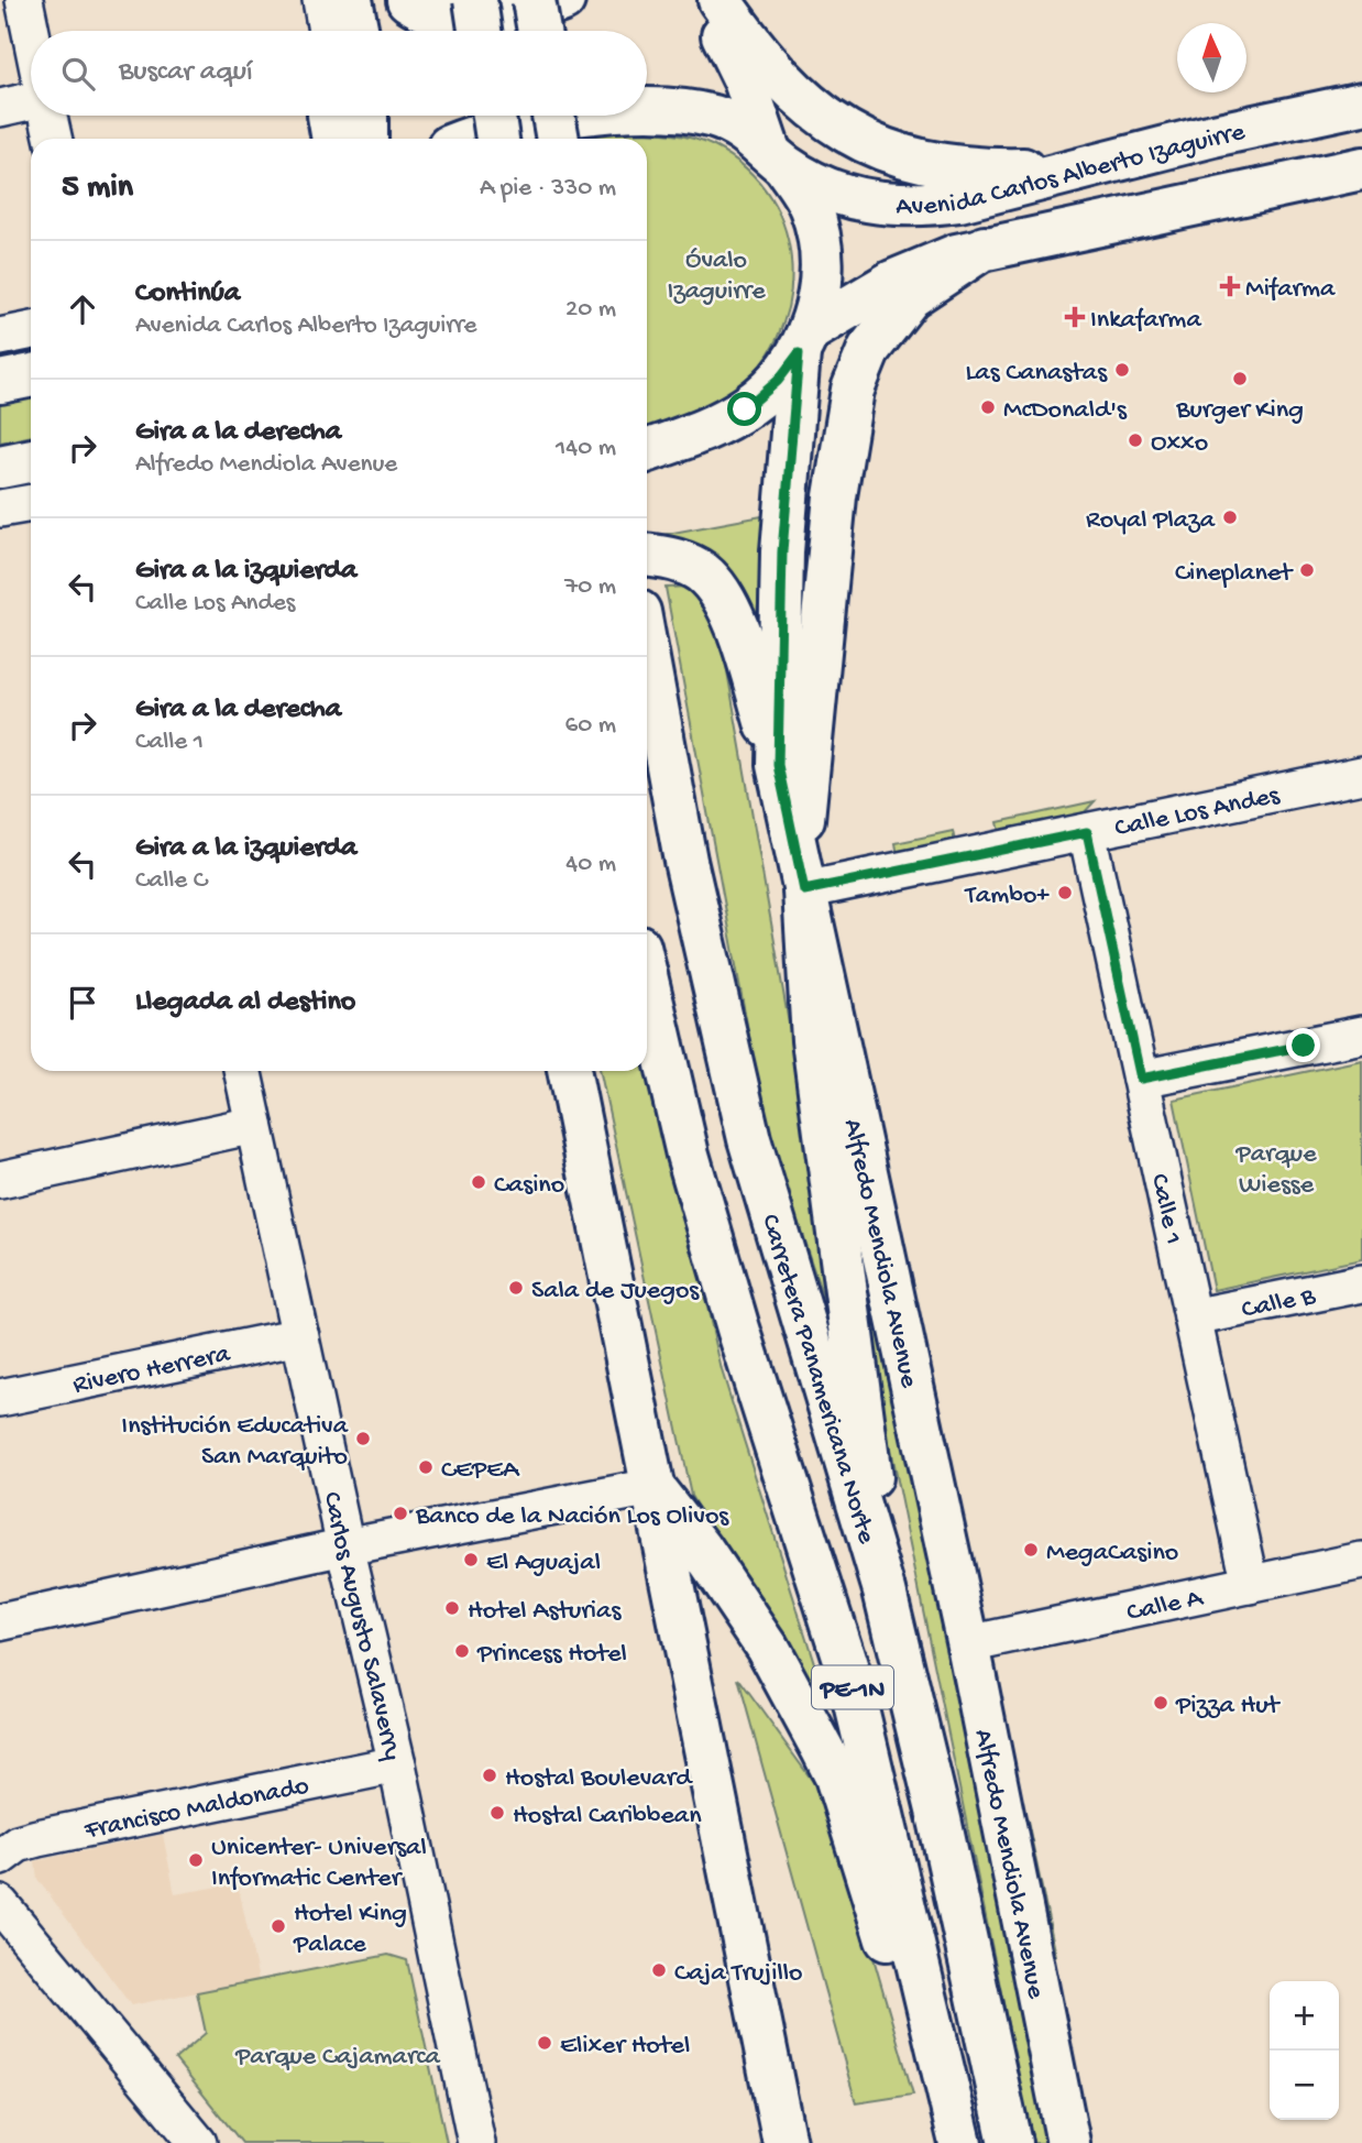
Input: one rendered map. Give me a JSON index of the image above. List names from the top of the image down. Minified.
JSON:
{"streets":{"main road":["Avenida Carlos Alberto Izaguirre","Alfredo Mendiola Avenue","Carretera Panamericana Norte","PE-1N"],"street":["Calle Los Andes","Calle 1","Calle B","Rivero Herrera","Calle A","Carlos Augusto Salaverry","Francisco Maldonado"]},"crossings":[["Avenida Carlos Alberto Izaguirre","Alfredo Mendiola Avenue"],["Calle Los Andes","Calle 1"],["Calle Los Andes","Alfredo Mendiola Avenue"],["Calle 1","Calle B"],["Calle 1","Calle A"],["Alfredo Mendiola Avenue","Calle A"],["Rivero Herrera","Carlos Augusto Salaverry"],["Carlos Augusto Salaverry","Francisco Maldonado"]],"parks":["Óvalo Izaguirre","Parque Wiesse","Parque Cajamarca"],"places":{"health":["Mifarma","Inkafarma"],"other":["Las Canastas","Burger King","McDonald's","Oxxo","Royal Plaza","Cineplanet","Tambo+","Casino","Sala de Juegos","Institución Educativa San Marquito","CEPEA","Banco de la Nación Los Olivos","MegaCasino","El Aguajal","Hotel Asturias","Princess Hotel","Pizza Hut","Hostal Boulevard","Hostal Caribbean","Unicenter- Universal Informatic Center","Hotel King Palace","Caja Trujillo","Elixer Hotel"]},"north":"top","page":{"search":"Buscar aquí","heading":["5 min","A pie · 330 m"],"list":[["Continúa","Avenida Carlos Alberto Izaguirre","20 m"],["Gira a la derecha","Alfredo Mendiola Avenue","140 m"],["Gira a la izquierda","Calle Los Andes","70 m"],["Gira a la derecha","Calle 1","60 m"],["Gira a la izquierda","Calle C","40 m"],"Llegada al destino"],"map_buttons":["+","−"]}}
